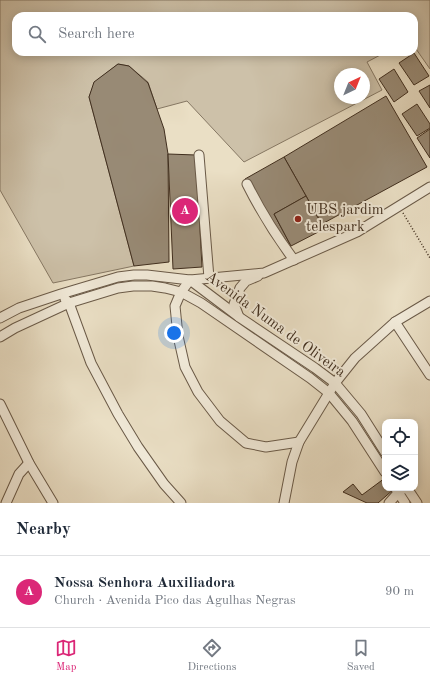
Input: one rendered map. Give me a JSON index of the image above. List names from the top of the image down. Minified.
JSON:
{"streets":{"street":["Avenida Numa de Oliveira"]},"places":["UBS jardim telespark"],"north":"top right","page":{"search":"Search here","pins":"A","heading":"Nearby","list":[{"mark":"A","name":"Nossa Senhora Auxiliadora","note":"Church · Avenida Pico das Agulhas Negras","value":"90 m"}],"nav":["Map","Directions","Saved"]}}
